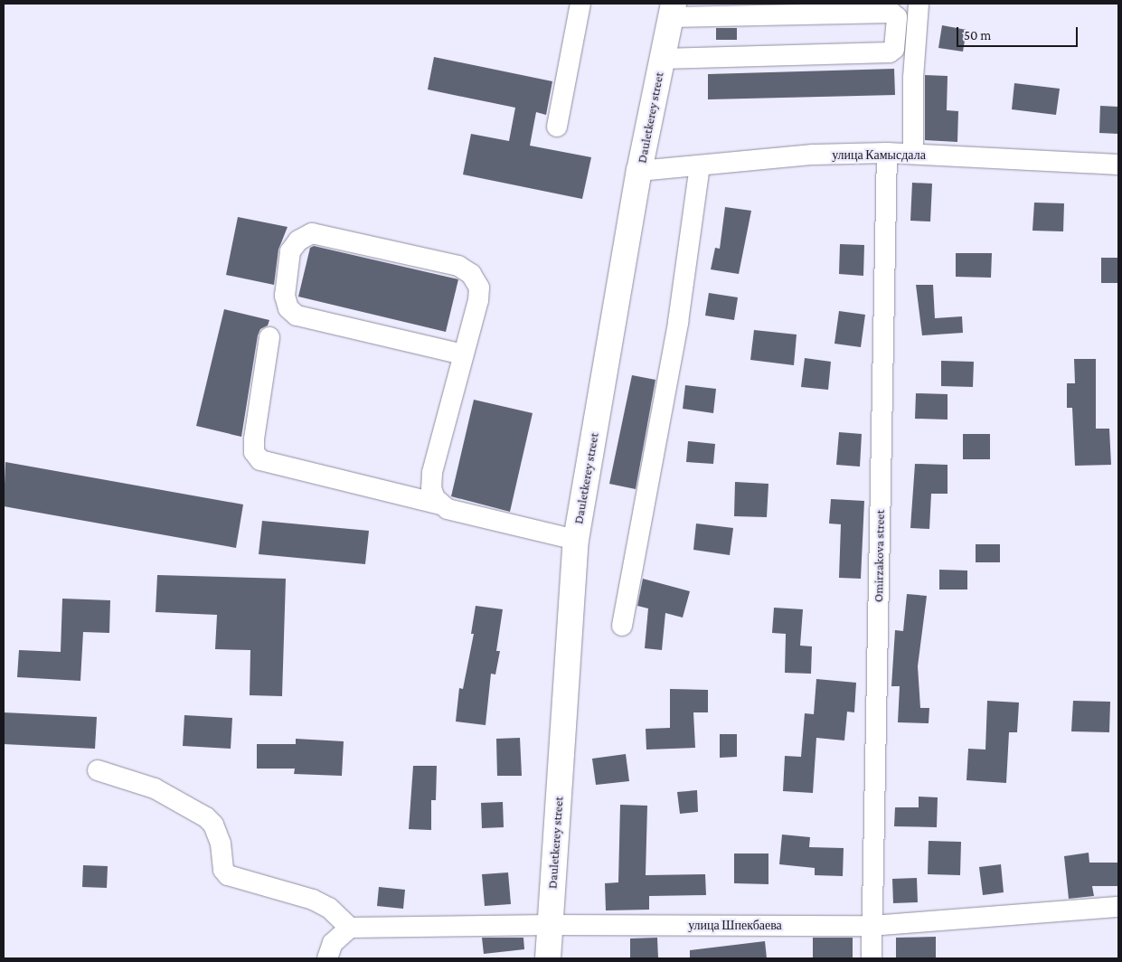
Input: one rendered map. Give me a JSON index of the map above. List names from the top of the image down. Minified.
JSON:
{"streets":{"main road":["Dauletkerey street"],"street":["улица Камысдала","Omirzakova street","улица Шпекбаева"]},"crossings":[["Dauletkerey street","улица Камысдала"],["Dauletkerey street","улица Шпекбаева"],["улица Камысдала","Omirzakova street"],["Omirzakova street","улица Шпекбаева"]],"scale_bar":"50 m"}
